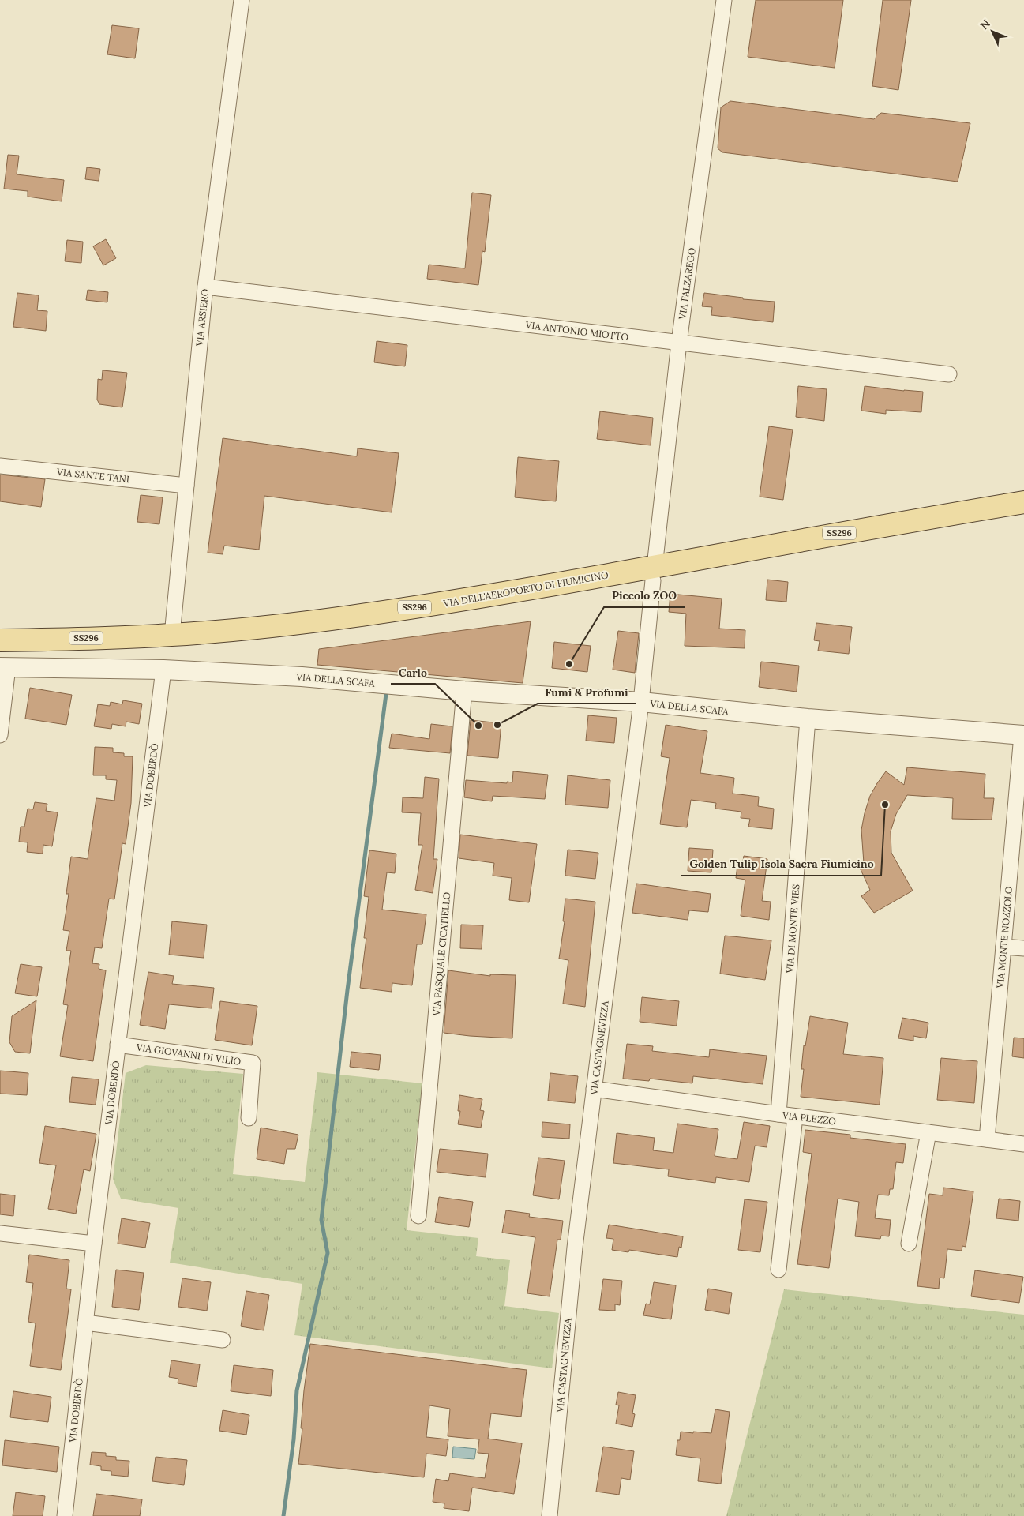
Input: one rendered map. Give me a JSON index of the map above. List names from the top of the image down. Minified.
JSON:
{"streets":{"main road":["SS296","VIA DELL'AEROPORTO DI FIUMICINO"],"street":["VIA FALZAREGO","VIA ARSIERO","VIA ANTONIO MIOTTO","VIA SANTE TANI","VIA DELLA SCAFA","VIA DOBERDÒ","VIA DI MONTE VIES","VIA MONTE NOZZOLO","VIA PASQUALE CICATIELLO","VIA CASTAGNEVIZZA","VIA GIOVANNI DI VILIO","VIA PLEZZO"]},"crossings":[["VIA FALZAREGO","VIA ANTONIO MIOTTO"],["VIA FALZAREGO","VIA DELL'AEROPORTO DI FIUMICINO"],["VIA FALZAREGO","VIA CASTAGNEVIZZA"],["VIA ARSIERO","VIA ANTONIO MIOTTO"],["VIA ARSIERO","VIA SANTE TANI"],["VIA ARSIERO","VIA DELL'AEROPORTO DI FIUMICINO"],["VIA DELL'AEROPORTO DI FIUMICINO","VIA CASTAGNEVIZZA"],["VIA DELLA SCAFA","VIA DOBERDÒ"],["VIA DELLA SCAFA","VIA DI MONTE VIES"],["VIA DELLA SCAFA","VIA MONTE NOZZOLO"],["VIA DELLA SCAFA","VIA PASQUALE CICATIELLO"],["VIA DELLA SCAFA","VIA CASTAGNEVIZZA"],["VIA DOBERDÒ","VIA GIOVANNI DI VILIO"],["VIA DI MONTE VIES","VIA PLEZZO"],["VIA MONTE NOZZOLO","VIA PLEZZO"],["VIA CASTAGNEVIZZA","VIA PLEZZO"]],"places":["Piccolo ZOO","Fumi & Profumi","Carlo","Golden Tulip Isola Sacra Fiumicino"],"north":"top left"}
